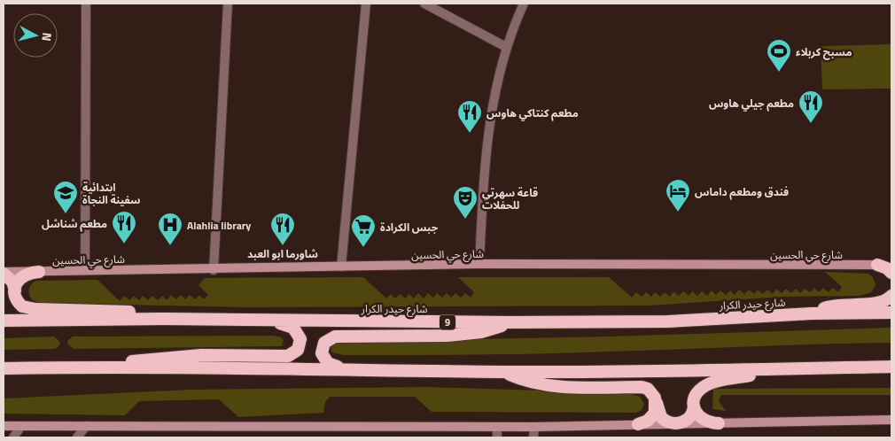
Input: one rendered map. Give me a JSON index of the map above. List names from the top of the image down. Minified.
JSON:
{"streets":{"highway":["شارع حيدر الكرار","9"],"main road":["شارع حي الحسين"]},"places":{"sports":["مسبح كربلاء"],"restaurant":["مطعم جيلي هاوس","مطعم كنتاكي هاوس","مطعم شناشل","شاورما ابو العبد"],"hotel":["فندق ومطعم داماس"],"school or university":["ابتدائية سفينة النجاة"],"theatre":["قاعة سهرتي للحفلات"],"hospital":["Alahlia library"],"supermarket":["جبس الكرادة"]},"north":"right"}
